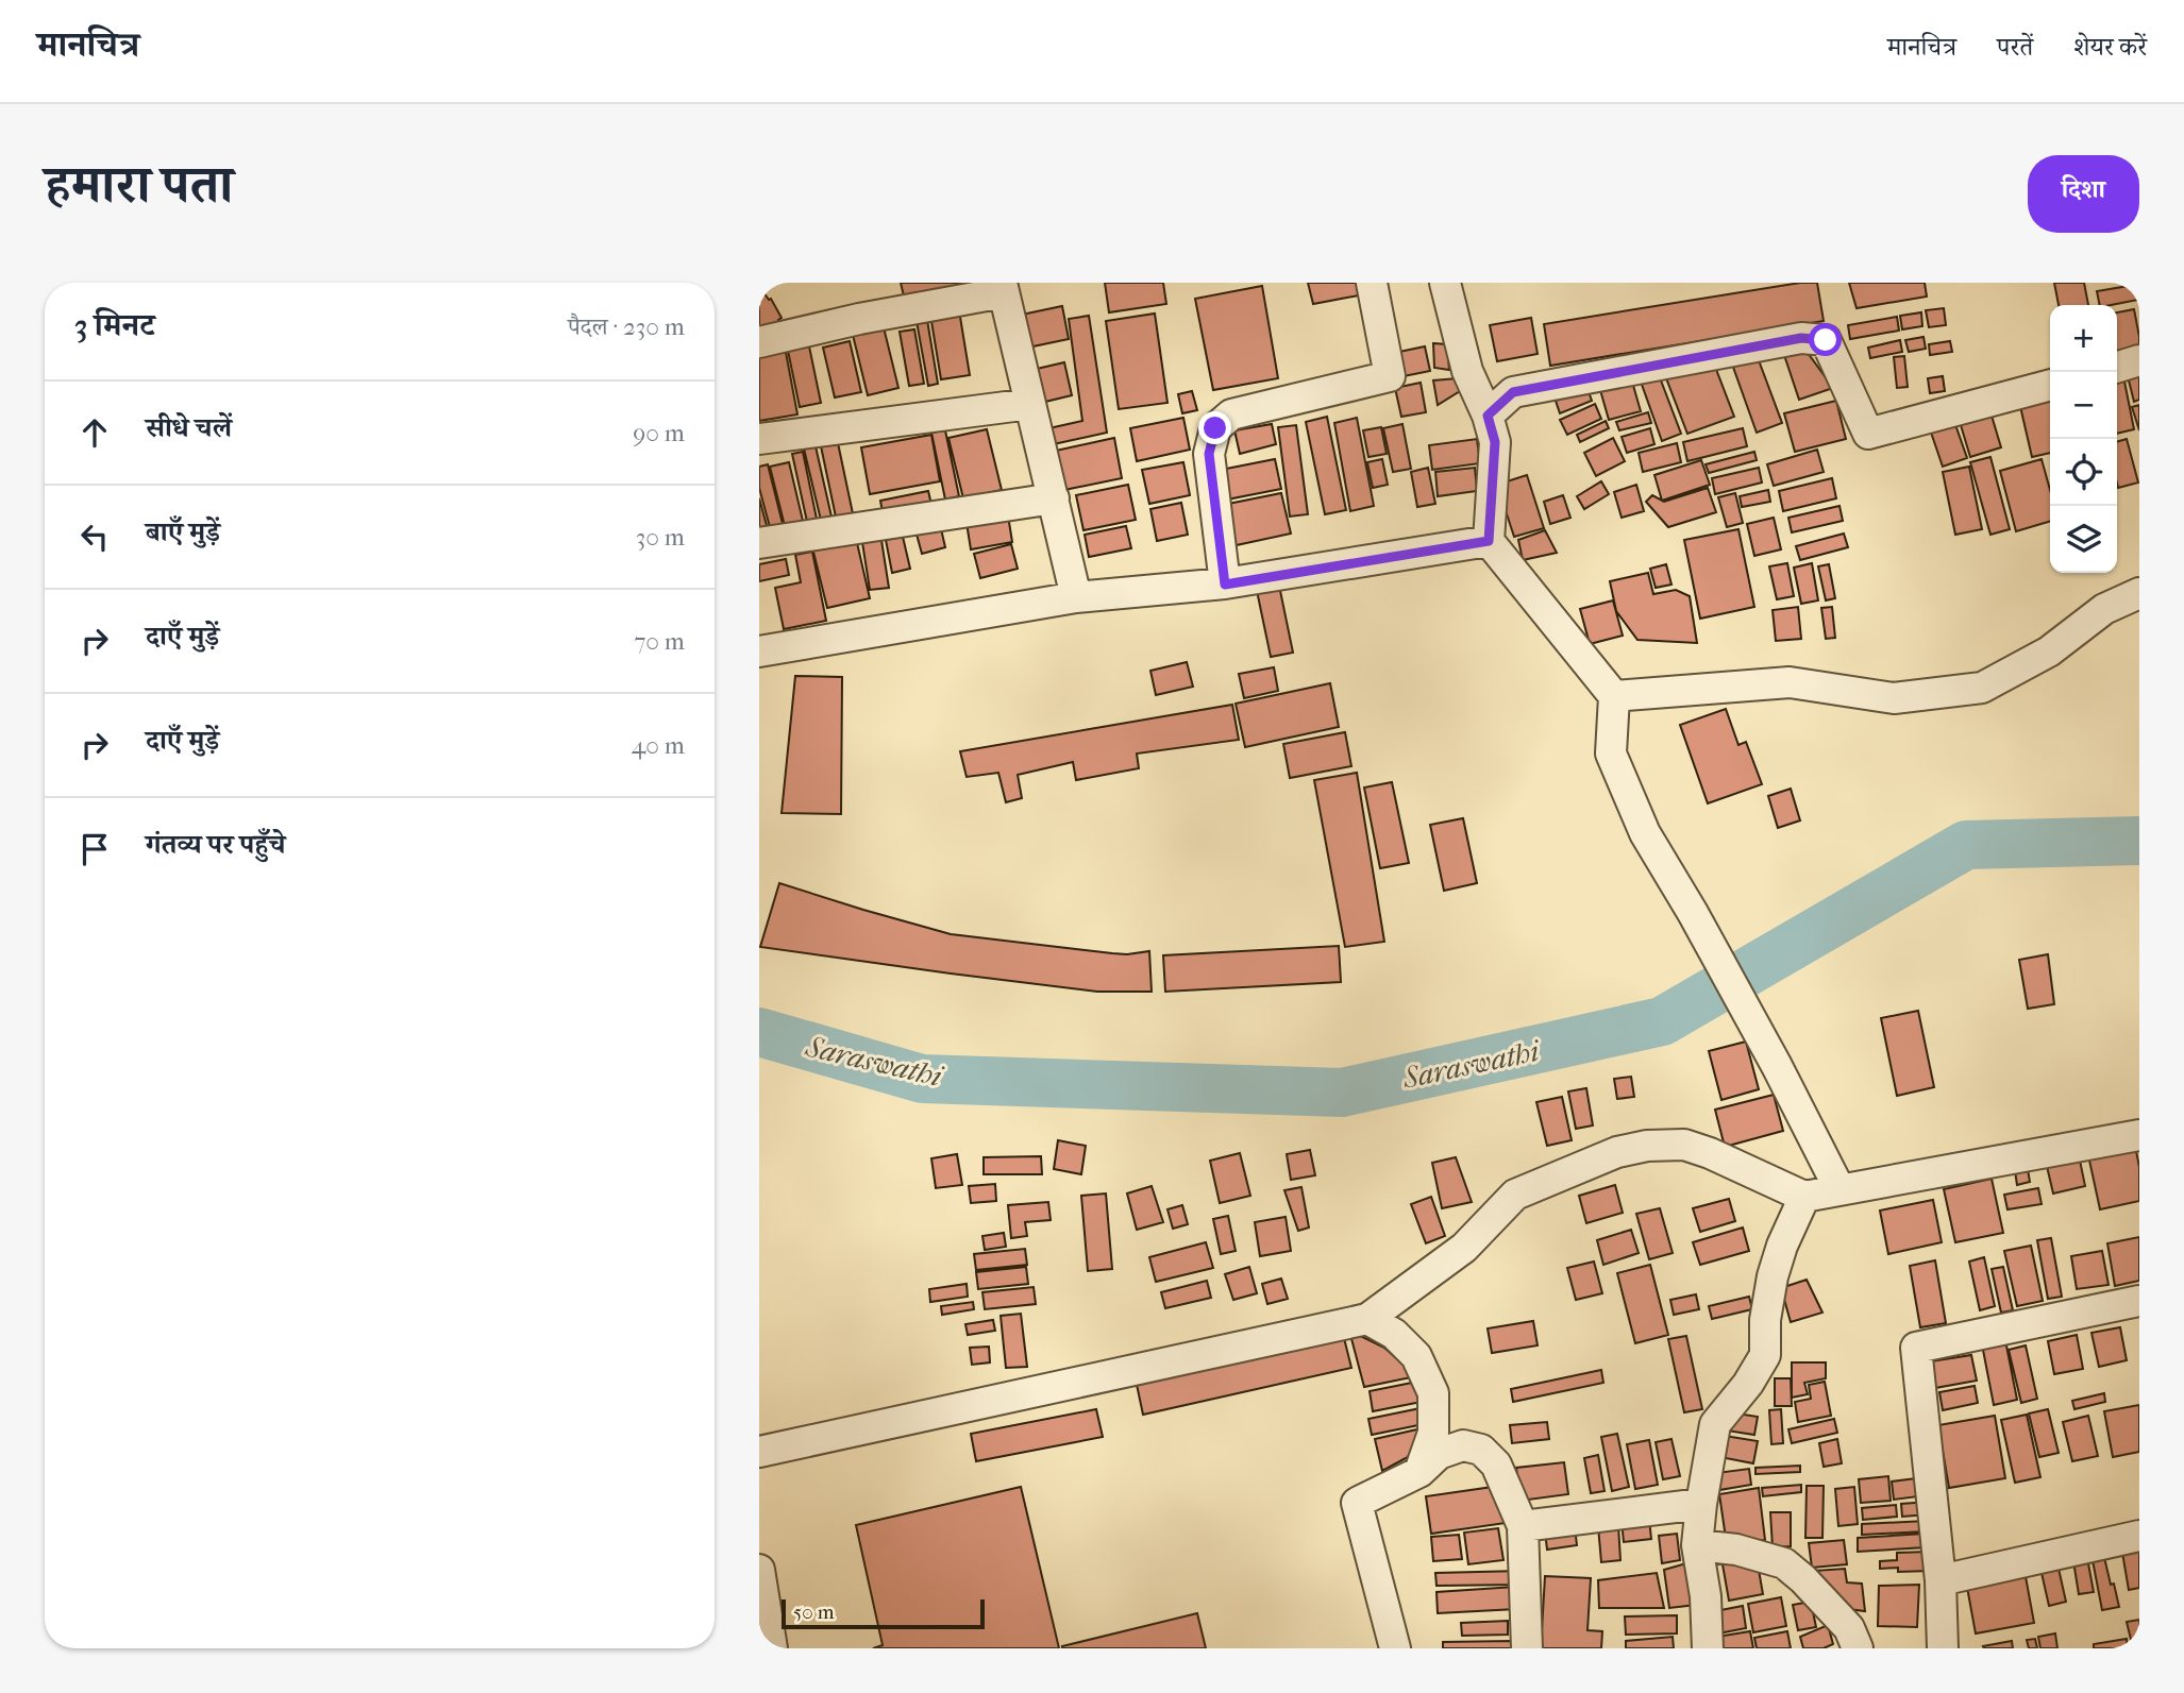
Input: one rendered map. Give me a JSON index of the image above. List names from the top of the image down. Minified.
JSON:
{"water":["Saraswathi"],"scale_bar":"50 m","page":{"header":"मानचित्र","nav":["मानचित्र","परतें","शेयर करें"],"title":"हमारा पता","buttons":"दिशा","heading":["3 मिनट","पैदल · 230 m"],"map_buttons":["+","−"],"list":[["सीधे चलें","90 m"],["बाएँ मुड़ें","30 m"],["दाएँ मुड़ें","70 m"],["दाएँ मुड़ें","40 m"],"गंतव्य पर पहुँचे"],"scale":"50 m"}}
